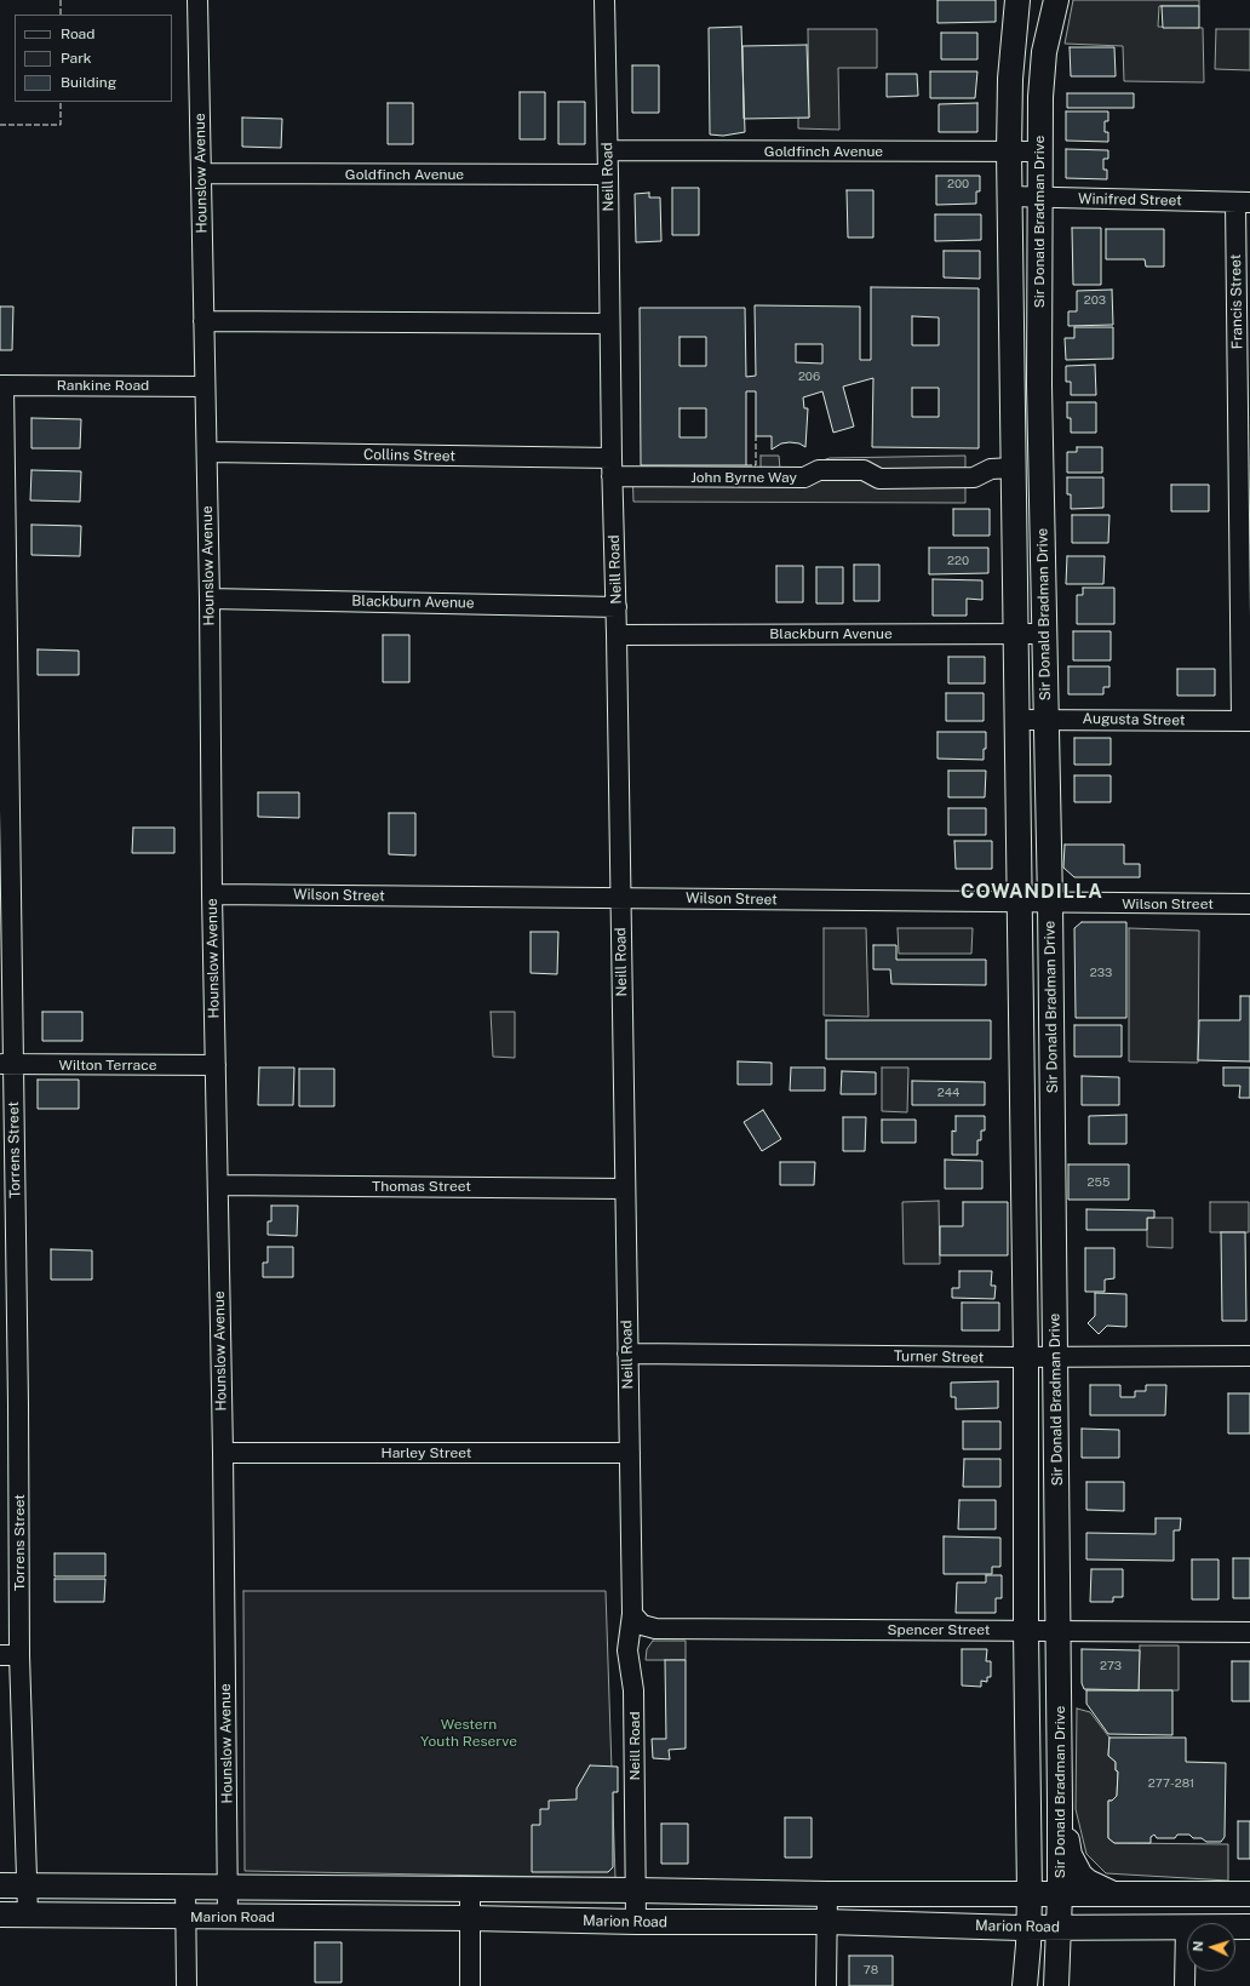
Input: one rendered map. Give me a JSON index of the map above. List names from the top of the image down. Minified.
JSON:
{"streets":{"main road":["Sir Donald Bradman Drive","Marion Road"],"street":["Goldfinch Avenue","Hounslow Avenue","Neill Road","Winifred Street","Francis Street","Rankine Road","Collins Street","John Byrne Way","Blackburn Avenue","Augusta Street","Wilson Street","Wilton Terrace","Torrens Street","Thomas Street","Turner Street","Harley Street","Spencer Street"]},"crossings":[["Goldfinch Avenue","Hounslow Avenue"],["Goldfinch Avenue","Neill Road"],["Goldfinch Avenue","Sir Donald Bradman Drive"],["Hounslow Avenue","Rankine Road"],["Hounslow Avenue","Collins Street"],["Hounslow Avenue","Blackburn Avenue"],["Hounslow Avenue","Wilson Street"],["Hounslow Avenue","Wilton Terrace"],["Hounslow Avenue","Thomas Street"],["Hounslow Avenue","Harley Street"],["Hounslow Avenue","Marion Road"],["Neill Road","Collins Street"],["Neill Road","John Byrne Way"],["Neill Road","Blackburn Avenue"],["Neill Road","Wilson Street"],["Neill Road","Thomas Street"],["Neill Road","Turner Street"],["Neill Road","Harley Street"],["Neill Road","Spencer Street"],["Neill Road","Marion Road"],["Winifred Street","Sir Donald Bradman Drive"],["Winifred Street","Francis Street"],["Sir Donald Bradman Drive","John Byrne Way"],["Sir Donald Bradman Drive","Blackburn Avenue"],["Sir Donald Bradman Drive","Augusta Street"],["Sir Donald Bradman Drive","Wilson Street"],["Sir Donald Bradman Drive","Turner Street"],["Sir Donald Bradman Drive","Spencer Street"],["Sir Donald Bradman Drive","Marion Road"],["Francis Street","Augusta Street"],["Rankine Road","Torrens Street"],["Collins Street","John Byrne Way"],["Wilton Terrace","Torrens Street"],["Torrens Street","Marion Road"]],"districts":["COWANDILLA"],"parks":["Western Youth Reserve"],"house_numbers":["200","203","206","220","233","244","255","273","277-281","78"],"legend":["Road","Park","Building"],"north":"left"}
